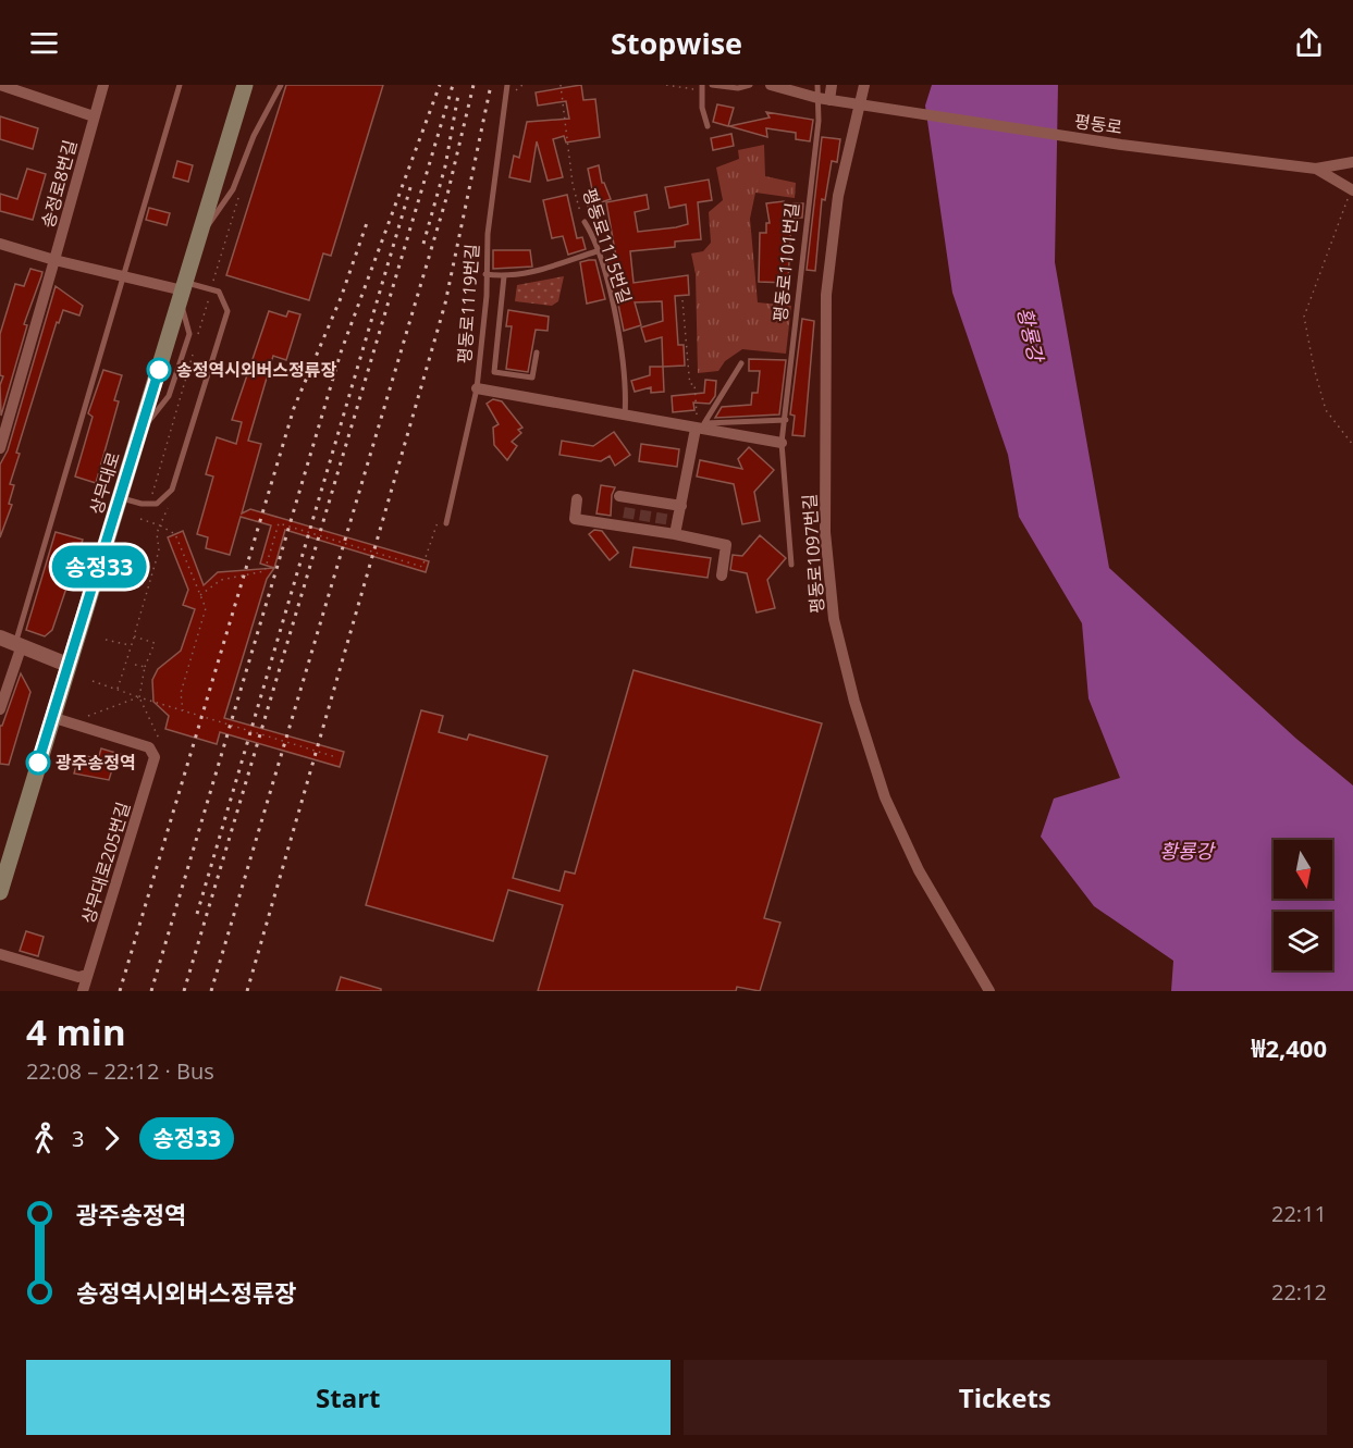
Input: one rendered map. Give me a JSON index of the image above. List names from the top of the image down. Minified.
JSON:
{"streets":{"main road":["상무대로"],"street":["평동로","송정로8번길","평동로1097번길","상무대로205번길"],"lane":["평동로1115번길","평동로1101번길","평동로1119번길"]},"crossings":[["평동로","평동로1101번길"],["평동로","평동로1097번길"],["상무대로","상무대로205번길"]],"water":["황룡강"],"places":["송정역시외버스정류장","광주송정역"],"lines":["bus line 송정33"],"north":"bottom","page":{"header":"Stopwise","on_map":"송정33","heading":["4 min","22:08 – 22:12 · Bus","₩2,400"],"legs":["3","송정33"],"list":[{"name":"광주송정역","value":"22:11"},{"name":"송정역시외버스정류장","value":"22:12"}],"buttons":["Start","Tickets"]}}
